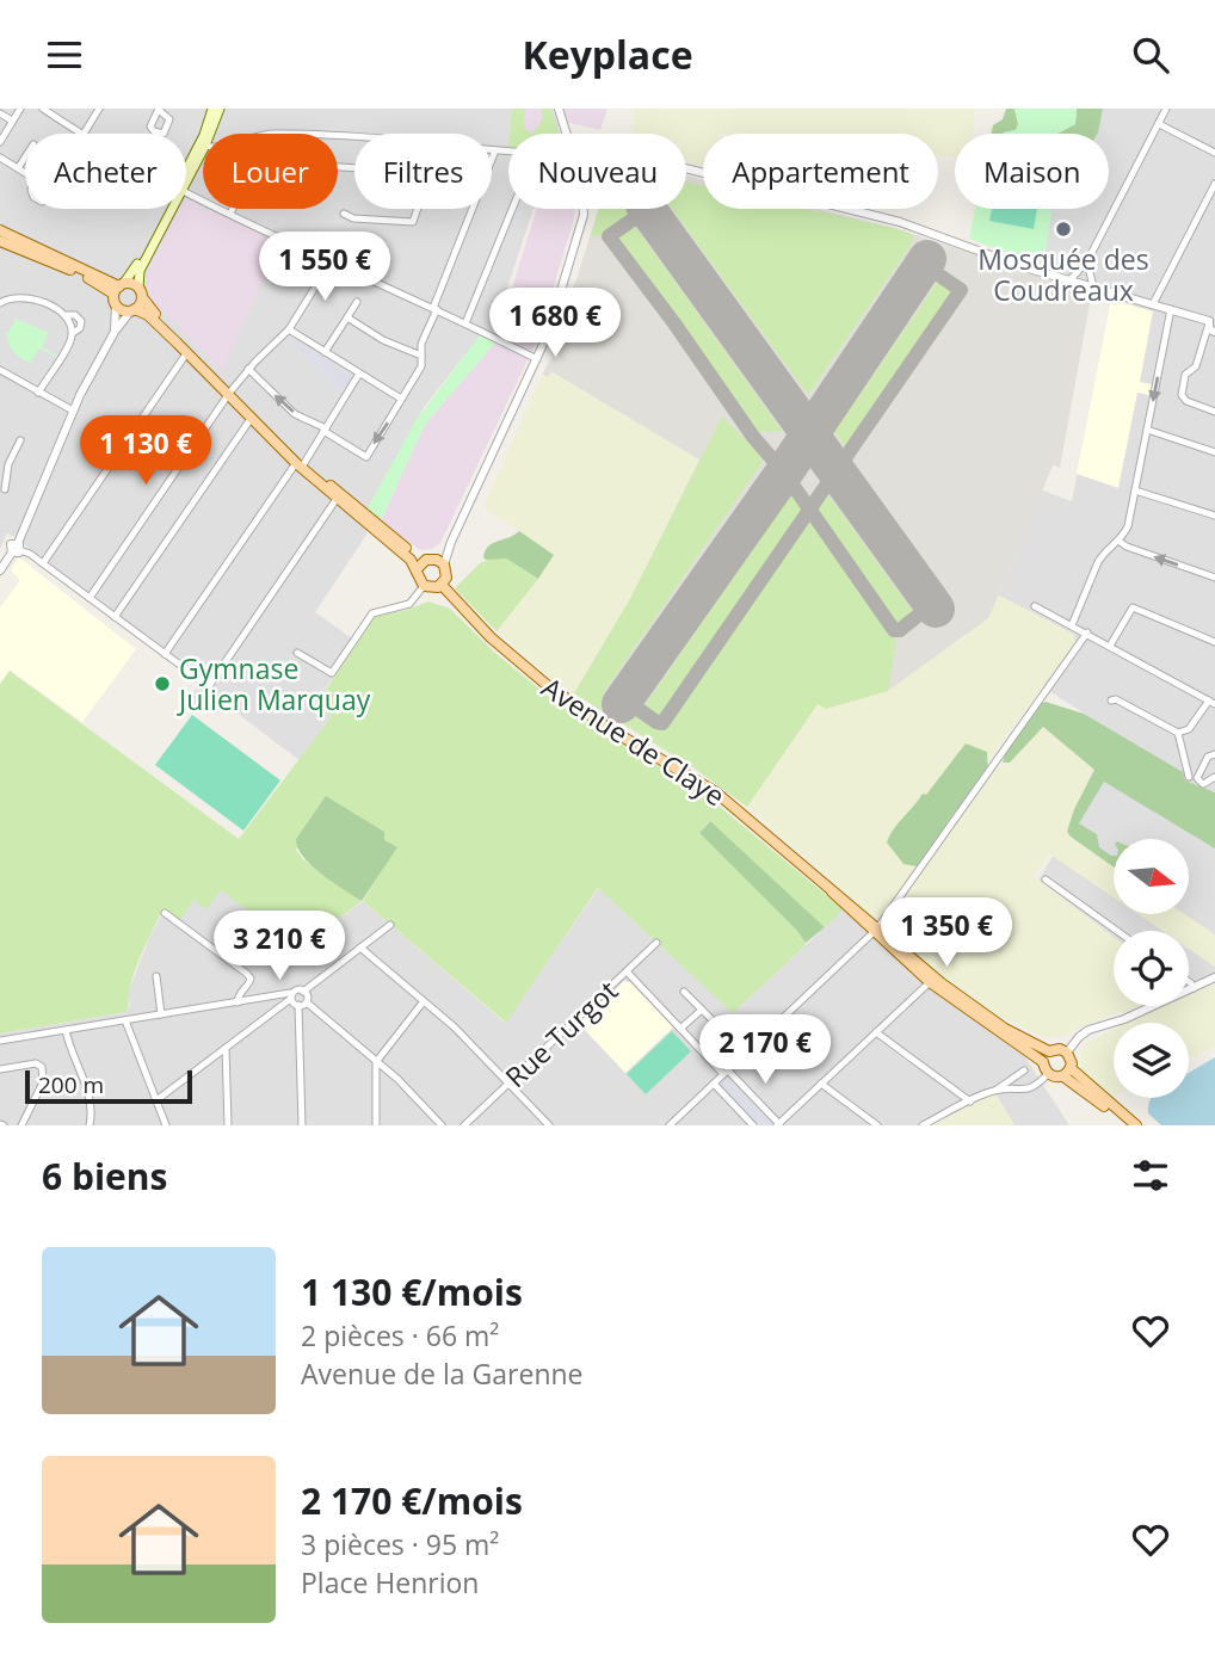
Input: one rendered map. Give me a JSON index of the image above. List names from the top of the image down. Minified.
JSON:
{"streets":{"main road":["Avenue de Claye"],"street":["Rue Turgot"]},"places":["Mosquée des Coudreaux","Gymnase Julien Marquay"],"scale_bar":"200 m","north":"right","page":{"header":"Keyplace","chip":["Acheter","Louer","Filtres","Nouveau","Appartement","Maison"],"price":["1 550 €","1 680 €","1 130 €","1 350 €","3 210 €","2 170 €"],"scale":"200 m","heading":"6 biens","list":[{"name":"1 130 €/mois","note":"2 pièces · 66 m² · Avenue de la Garenne"},{"name":"2 170 €/mois","note":"3 pièces · 95 m² · Place Henrion"}]}}
